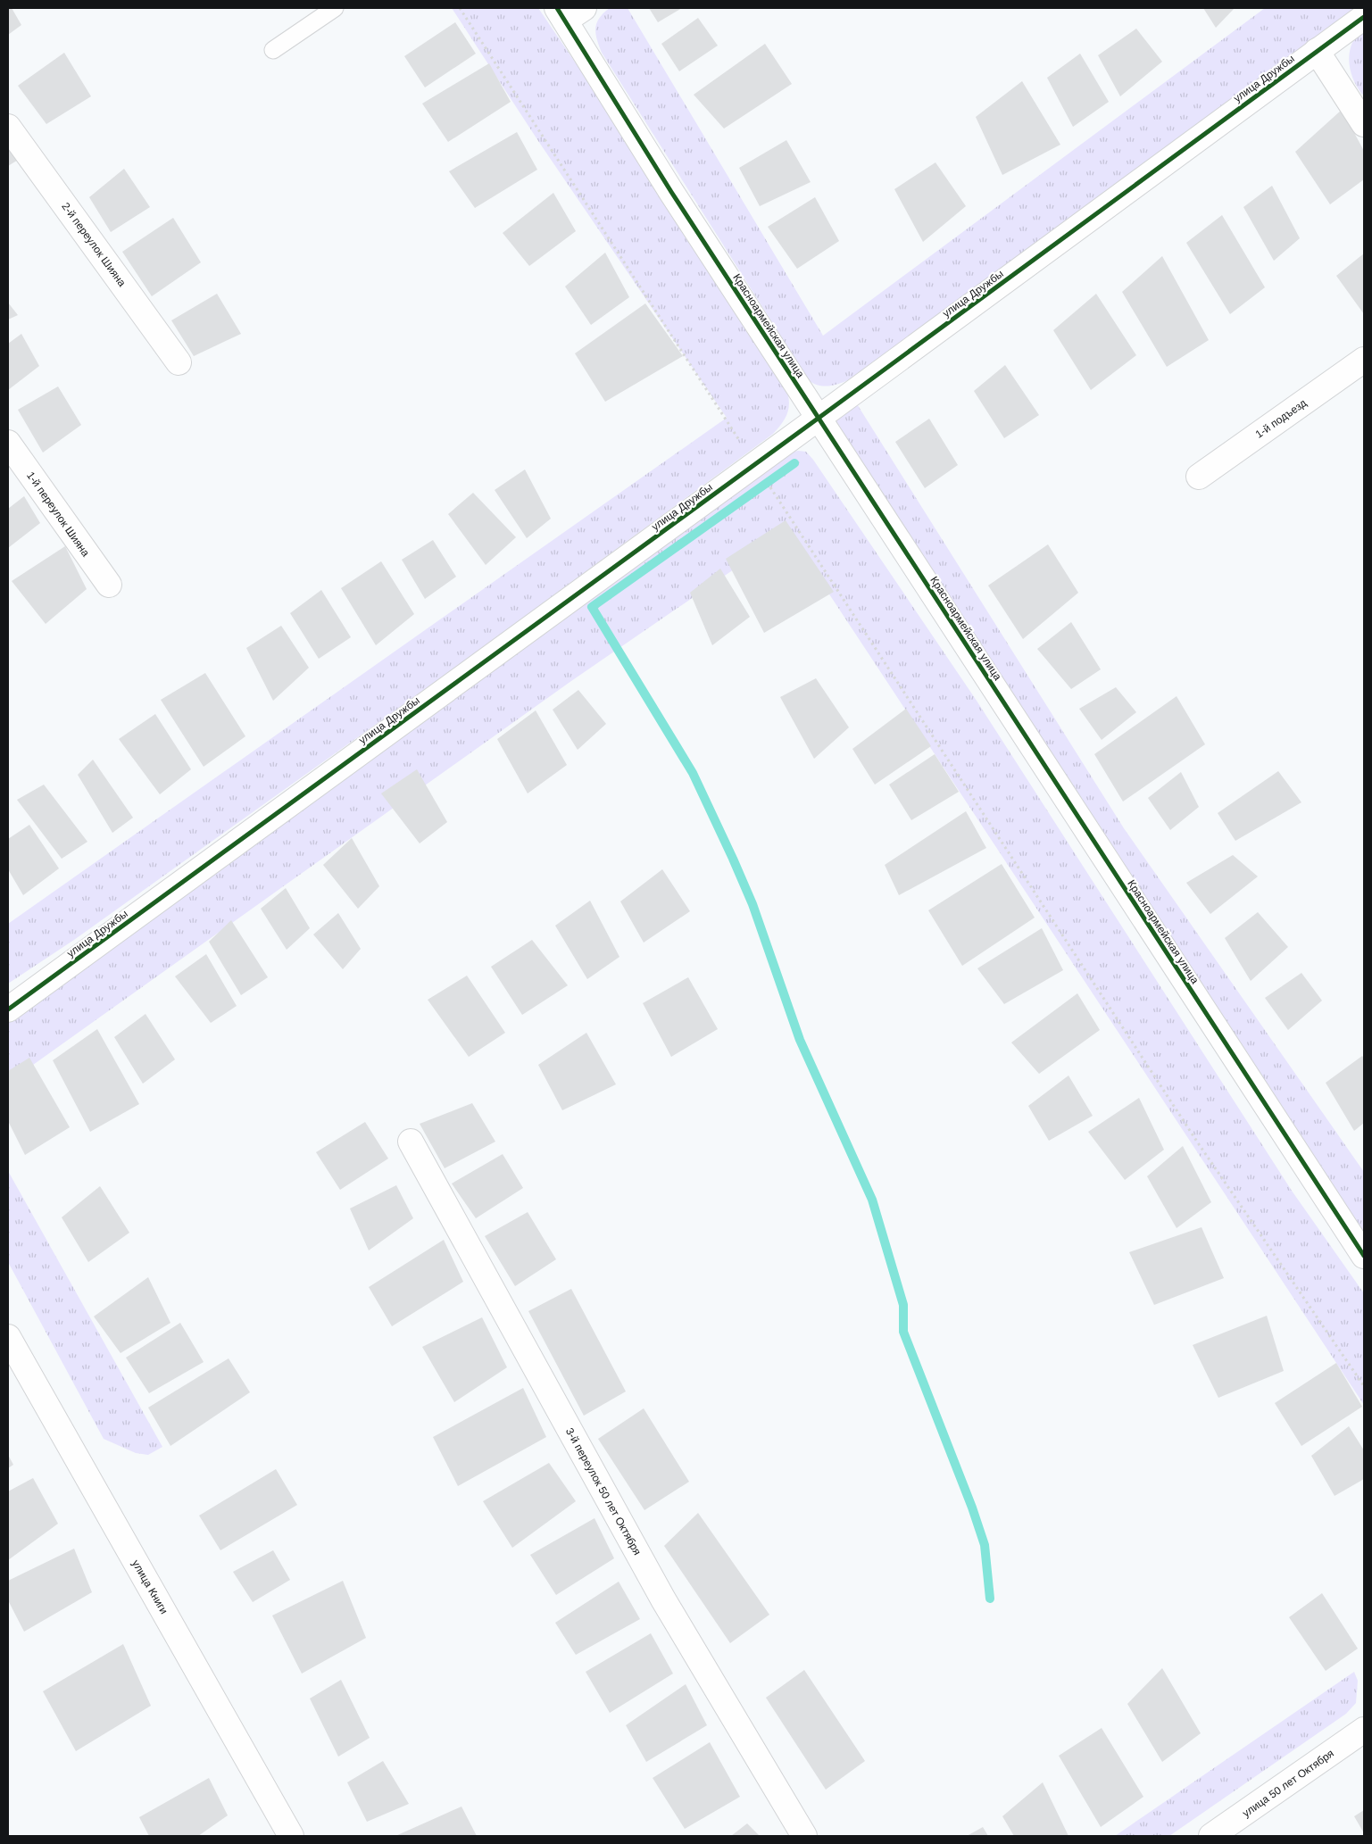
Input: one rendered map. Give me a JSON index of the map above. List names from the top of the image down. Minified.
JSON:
{"streets":{"street":["улица Дружбы","2-й переулок Шияна","Красноармейская улица","1-й подъезд","1-й переулок Шияна","3-й переулок 50 лет Октября","улица Книги","улица 50 лет Октября"]},"crossings":[["улица Дружбы","Красноармейская улица"]]}
